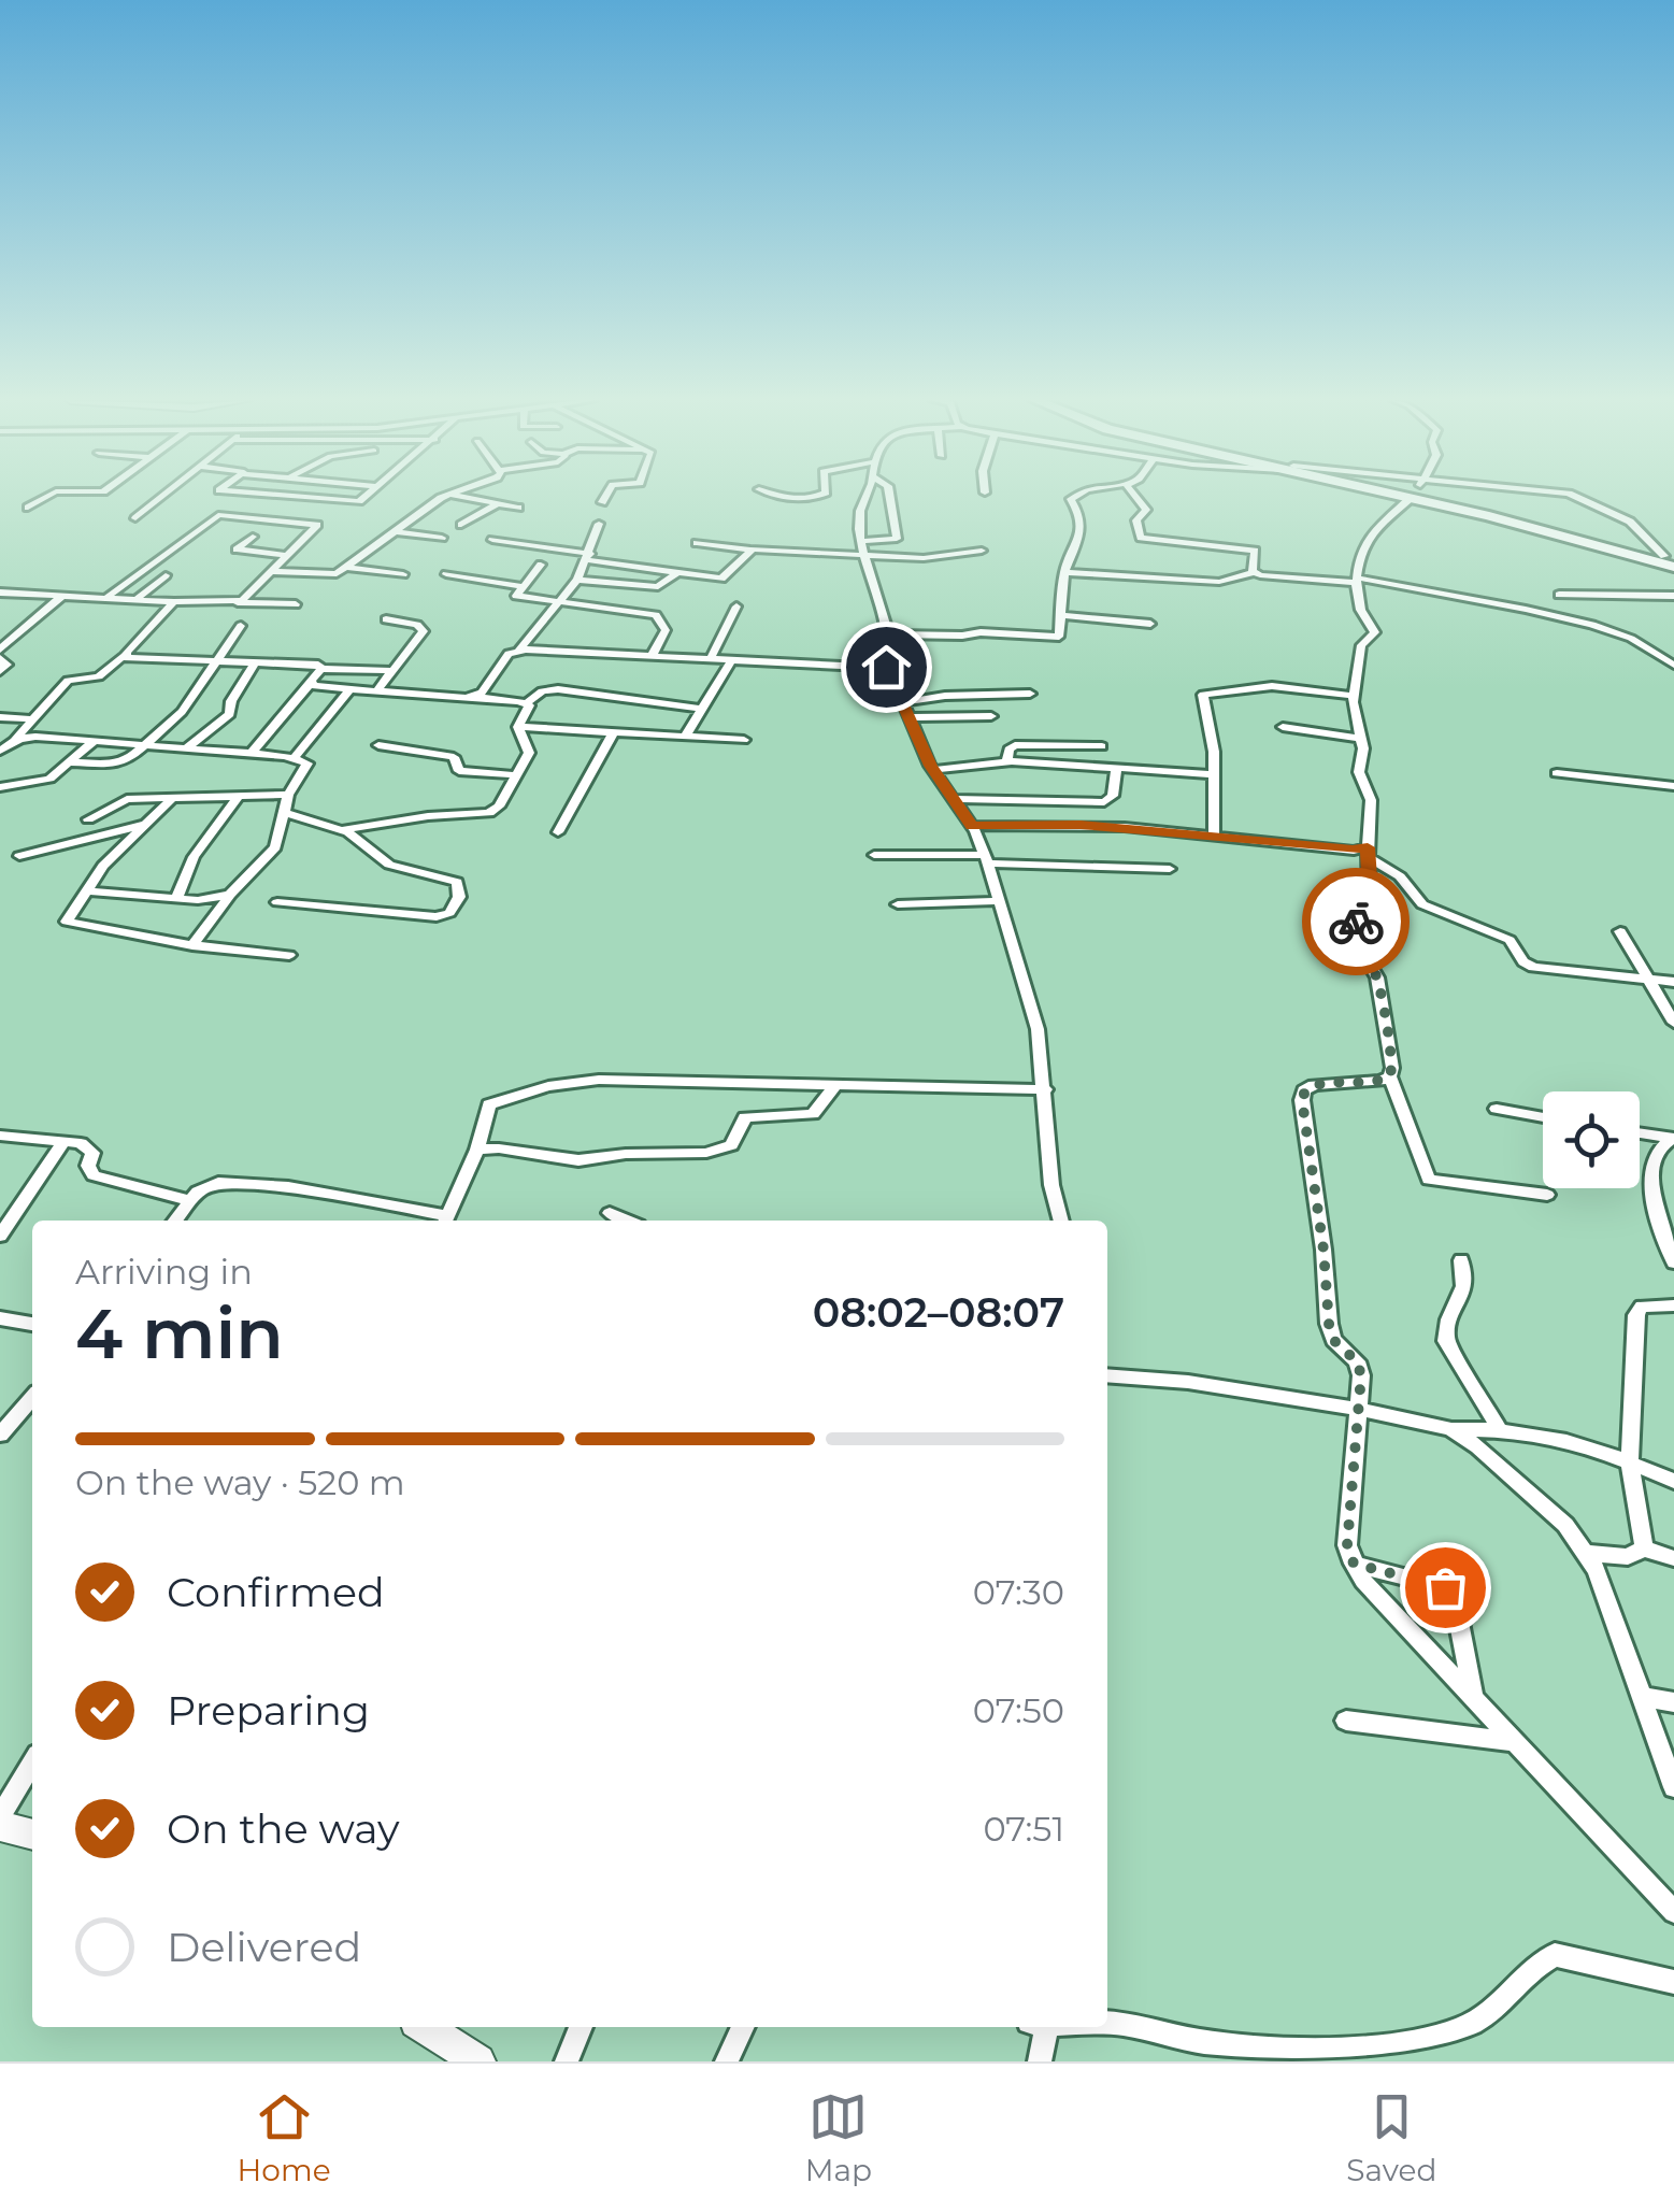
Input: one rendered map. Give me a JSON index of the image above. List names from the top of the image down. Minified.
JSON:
{"page":{"heading":["4 min","Arriving in","08:02–08:07"],"bar":"On the way · 520 m","list":[["Confirmed","07:30"],["Preparing","07:50"],["On the way","07:51"],"Delivered"],"tabs":["Home","Map","Saved"]}}
